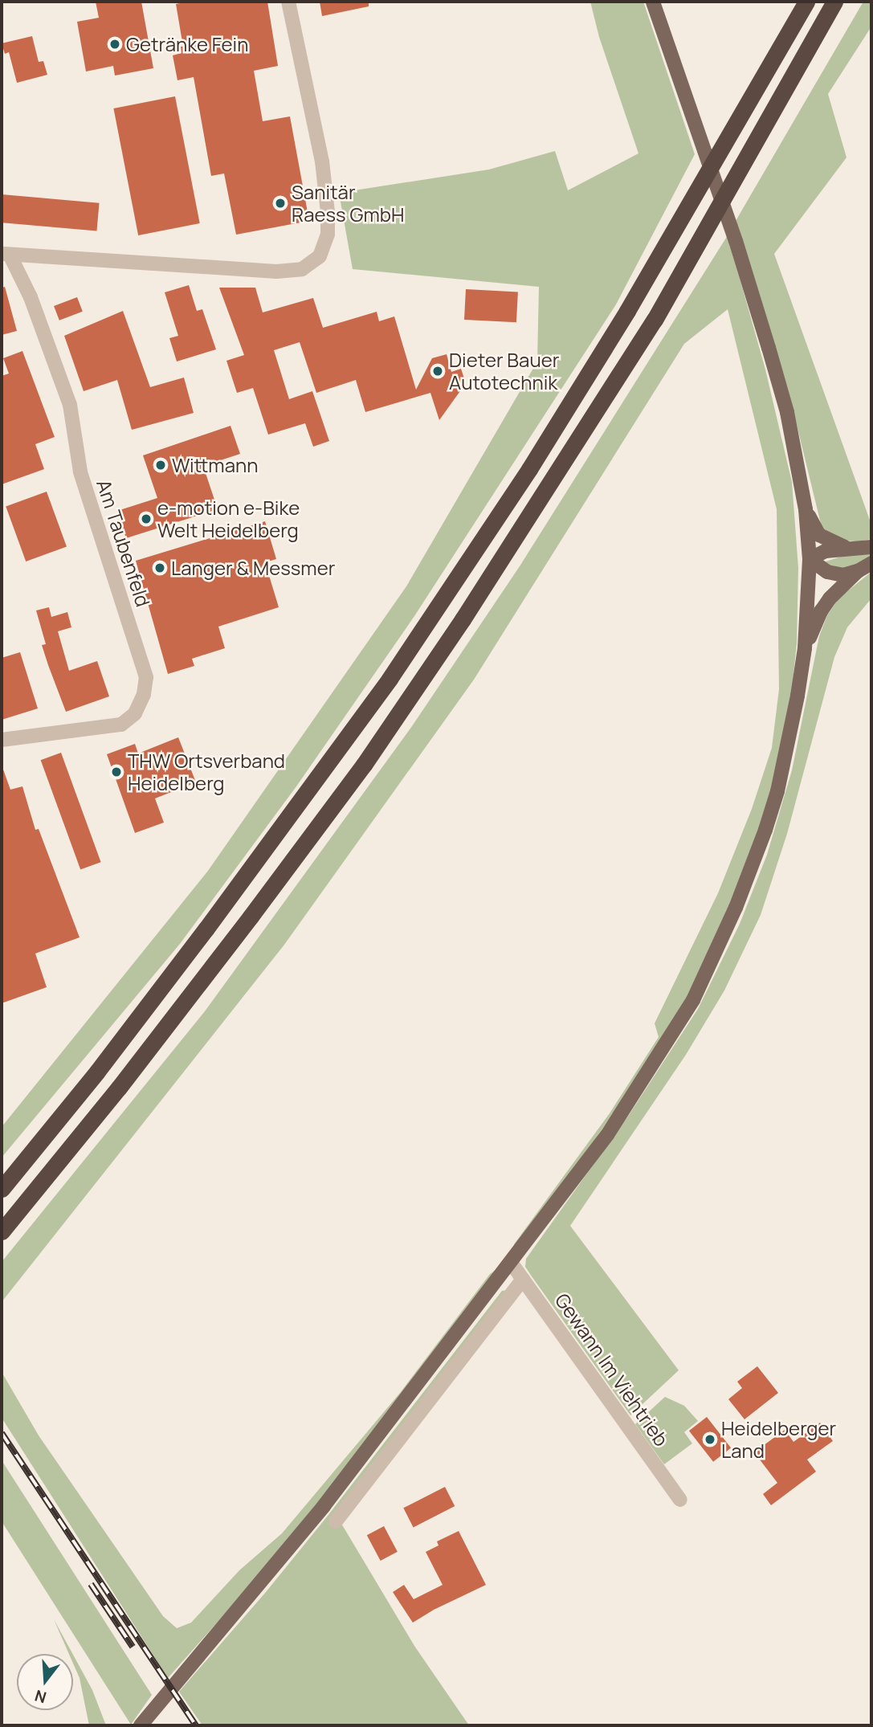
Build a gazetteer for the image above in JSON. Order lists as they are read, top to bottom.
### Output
{
  "streets": {
    "street": ["Am Taubenfeld", "Gewann Im Viehtrieb"]
  },
  "places": [
    "Getränke Fein",
    "Sanitär Raess GmbH",
    "Dieter Bauer Autotechnik",
    "Wittmann",
    "e-motion e-Bike Welt Heidelberg",
    "Langer & Messmer",
    "THW Ortsverband Heidelberg",
    "Heidelberger Land"
  ],
  "north": "bottom"
}
